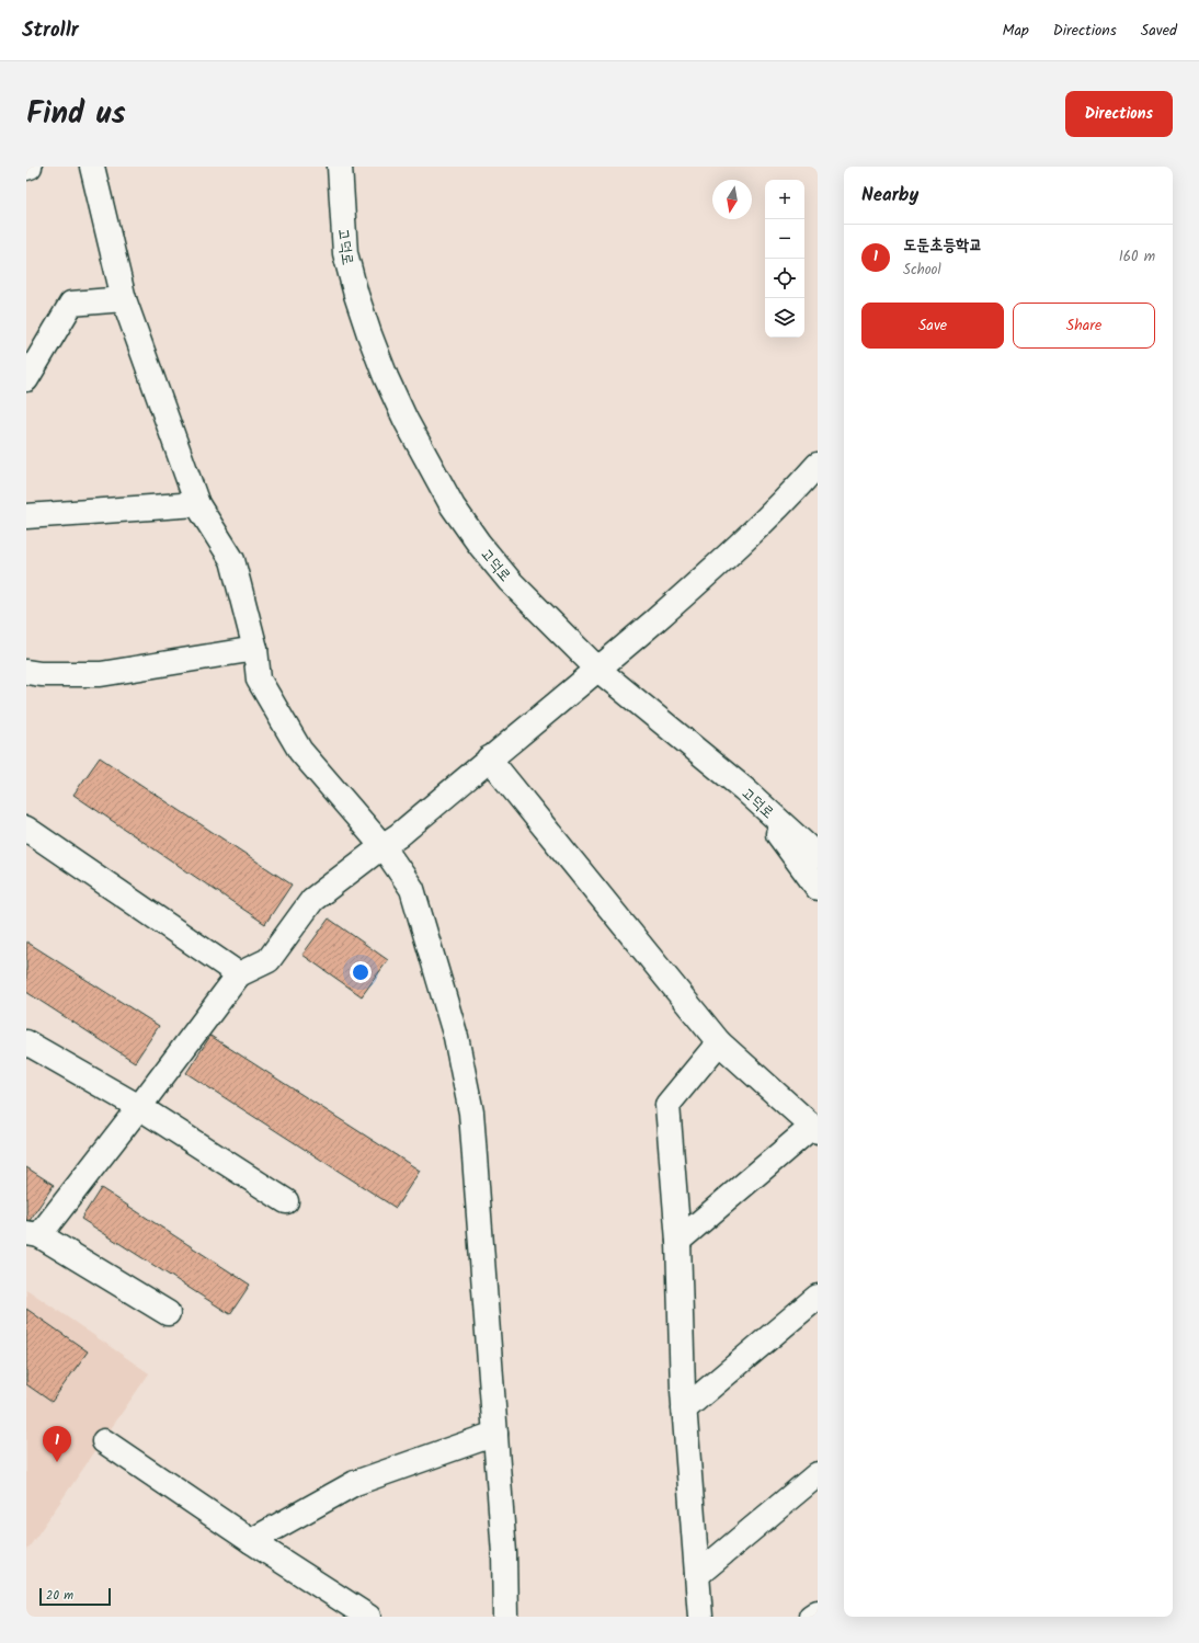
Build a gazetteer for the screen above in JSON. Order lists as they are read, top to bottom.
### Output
{
  "streets": {
    "street": ["고덕로"]
  },
  "scale_bar": "20 m",
  "north": "bottom",
  "page": {
    "header": "Strollr",
    "nav": ["Map", "Directions", "Saved"],
    "title": "Find us",
    "buttons": [
      "Directions",
      ["Save", "Share"]
    ],
    "heading": "Nearby",
    "map_buttons": ["+", "−"],
    "list": [
      {
        "mark": "1",
        "name": "도둔초등학교",
        "note": "School",
        "value": "160 m"
      }
    ],
    "pins": "1",
    "scale": "20 m"
  }
}
